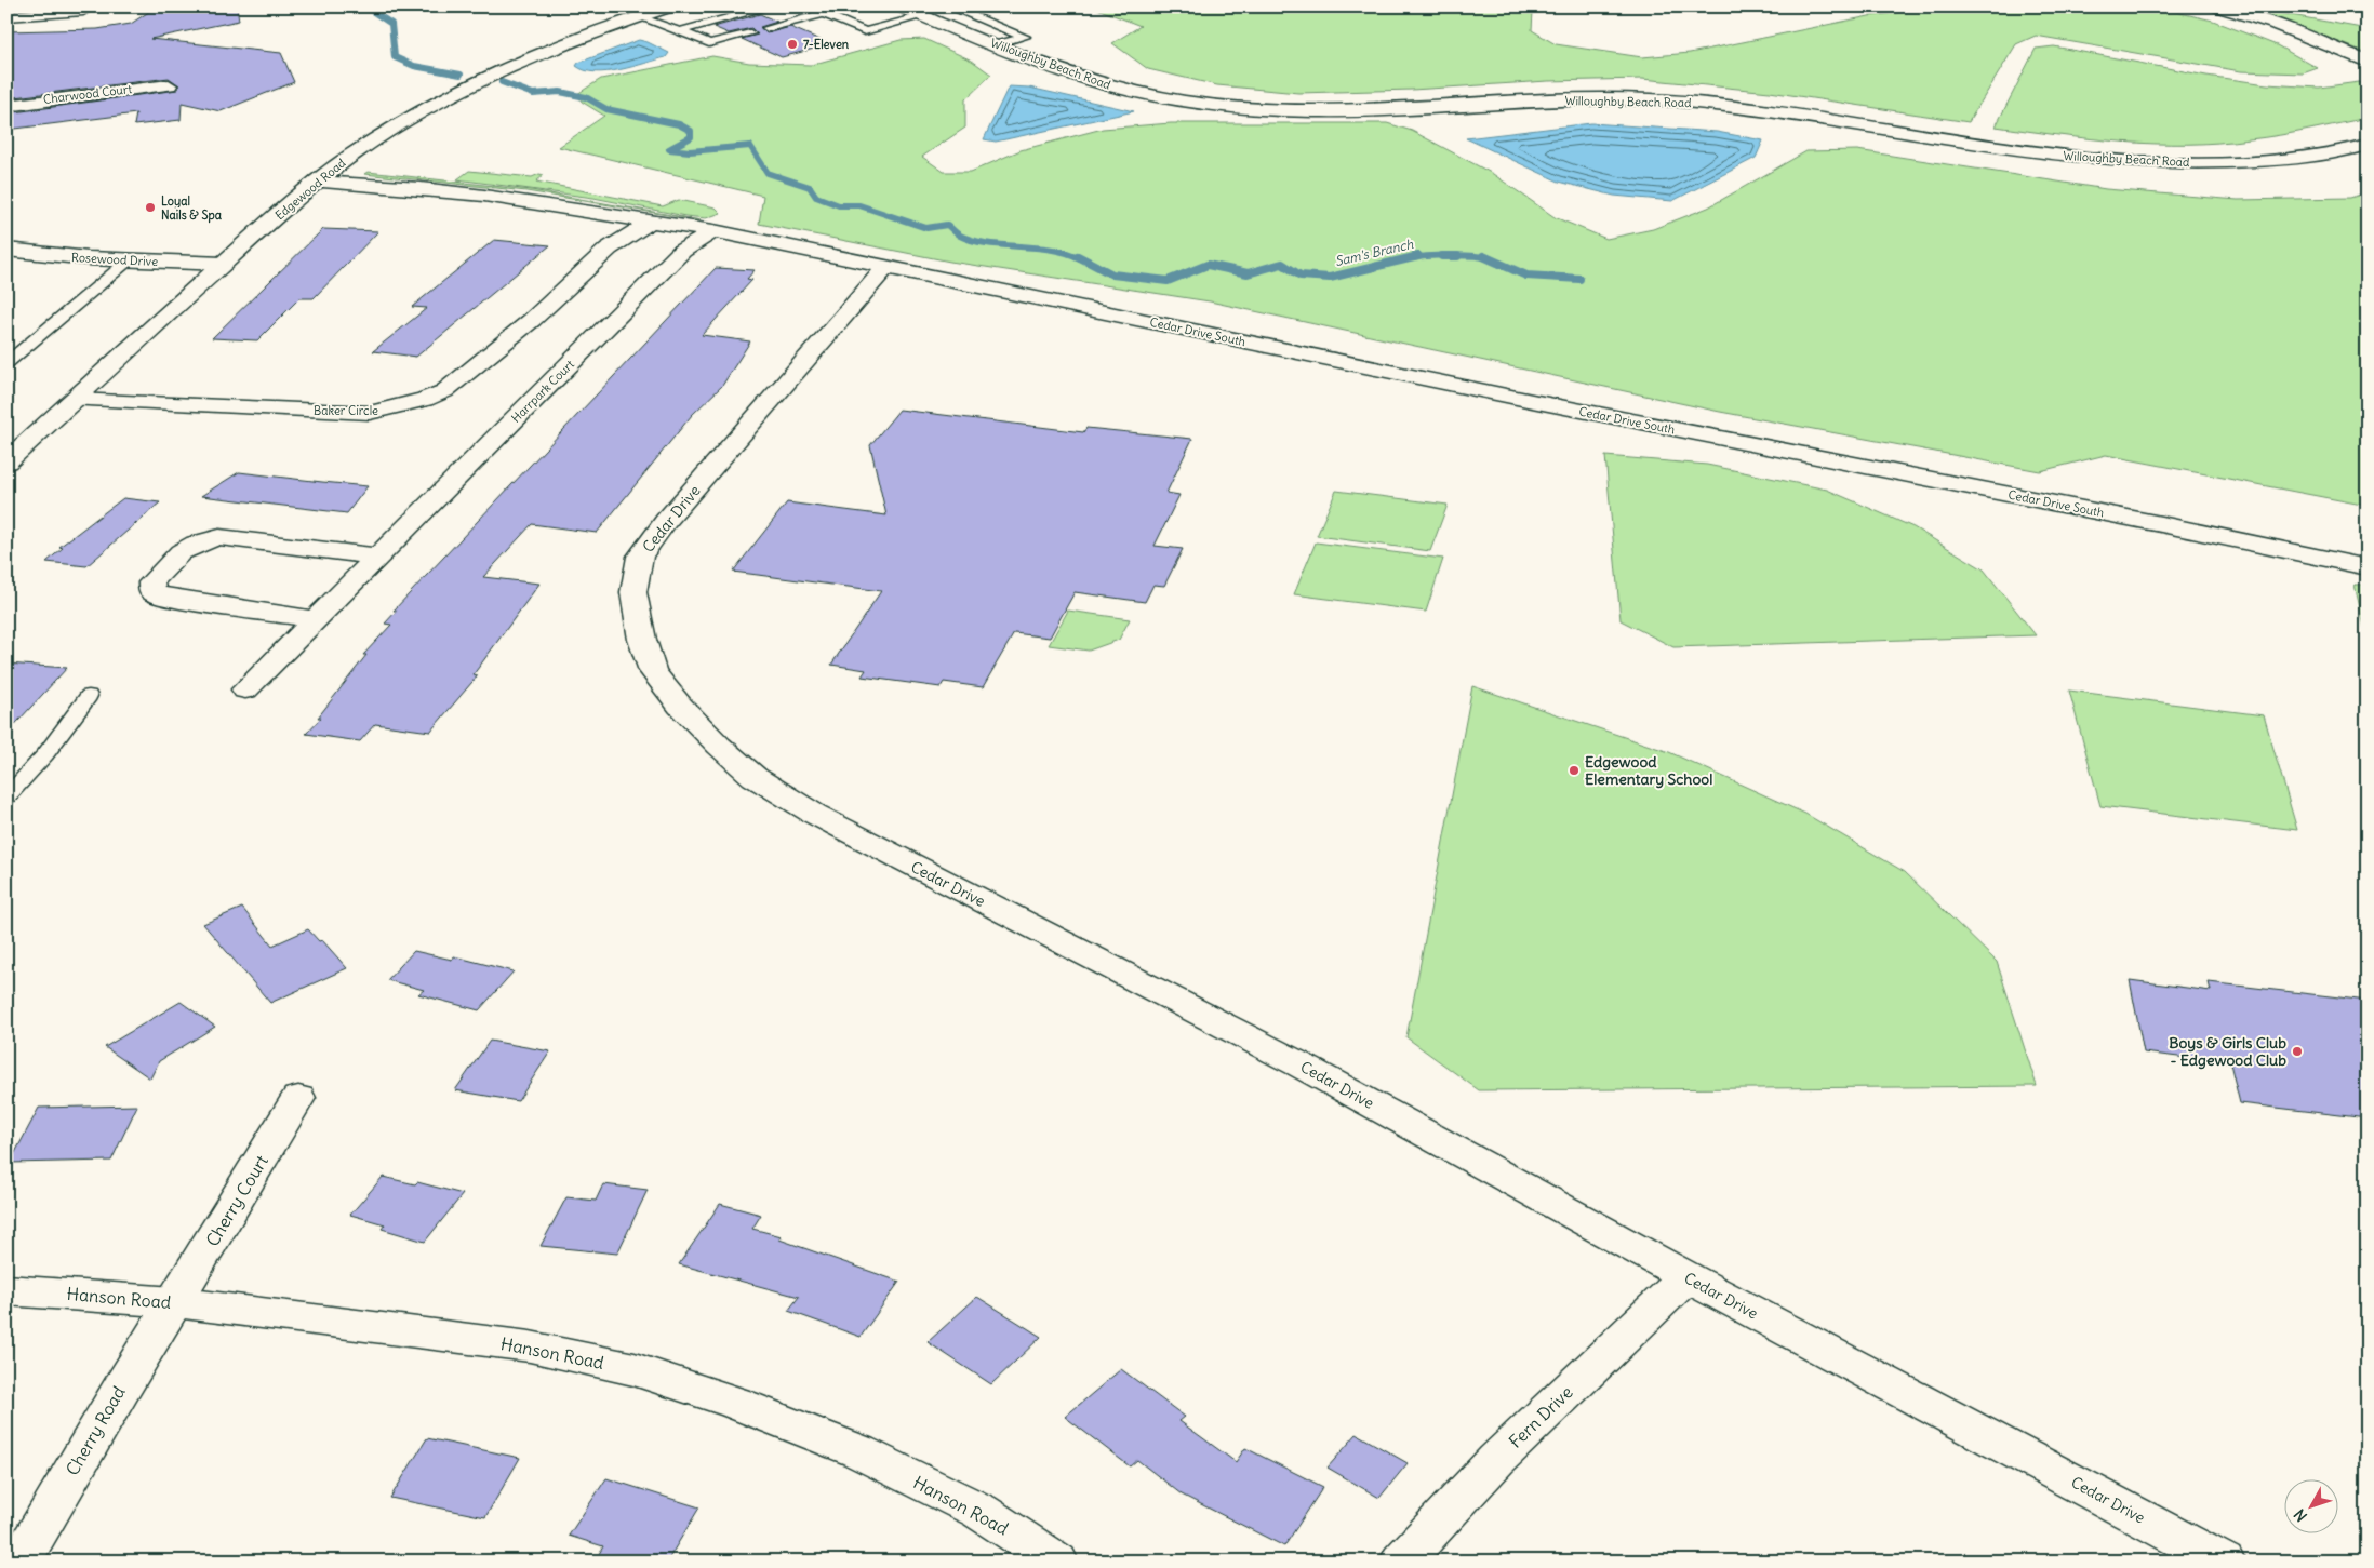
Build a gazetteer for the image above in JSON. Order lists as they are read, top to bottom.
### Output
{
  "streets": {
    "street": [
      "Willoughby Beach Road",
      "Charwood Court",
      "Edgewood Road",
      "Rosewood Drive",
      "Cedar Drive South",
      "Harrpark Court",
      "Baker Circle",
      "Cedar Drive",
      "Cherry Court",
      "Hanson Road",
      "Fern Drive",
      "Cherry Road"
    ]
  },
  "crossings": [
    ["Edgewood Road", "Rosewood Drive"],
    ["Edgewood Road", "Baker Circle"],
    ["Cedar Drive South", "Cedar Drive"],
    ["Cedar Drive", "Fern Drive"],
    ["Cherry Court", "Hanson Road"],
    ["Cherry Court", "Cherry Road"],
    ["Hanson Road", "Cherry Road"]
  ],
  "water": ["Sam's Branch"],
  "places": [
    "7-Eleven",
    "Loyal Nails & Spa",
    "Edgewood Elementary School",
    "Boys & Girls Club - Edgewood Club"
  ],
  "north": "bottom left"
}
